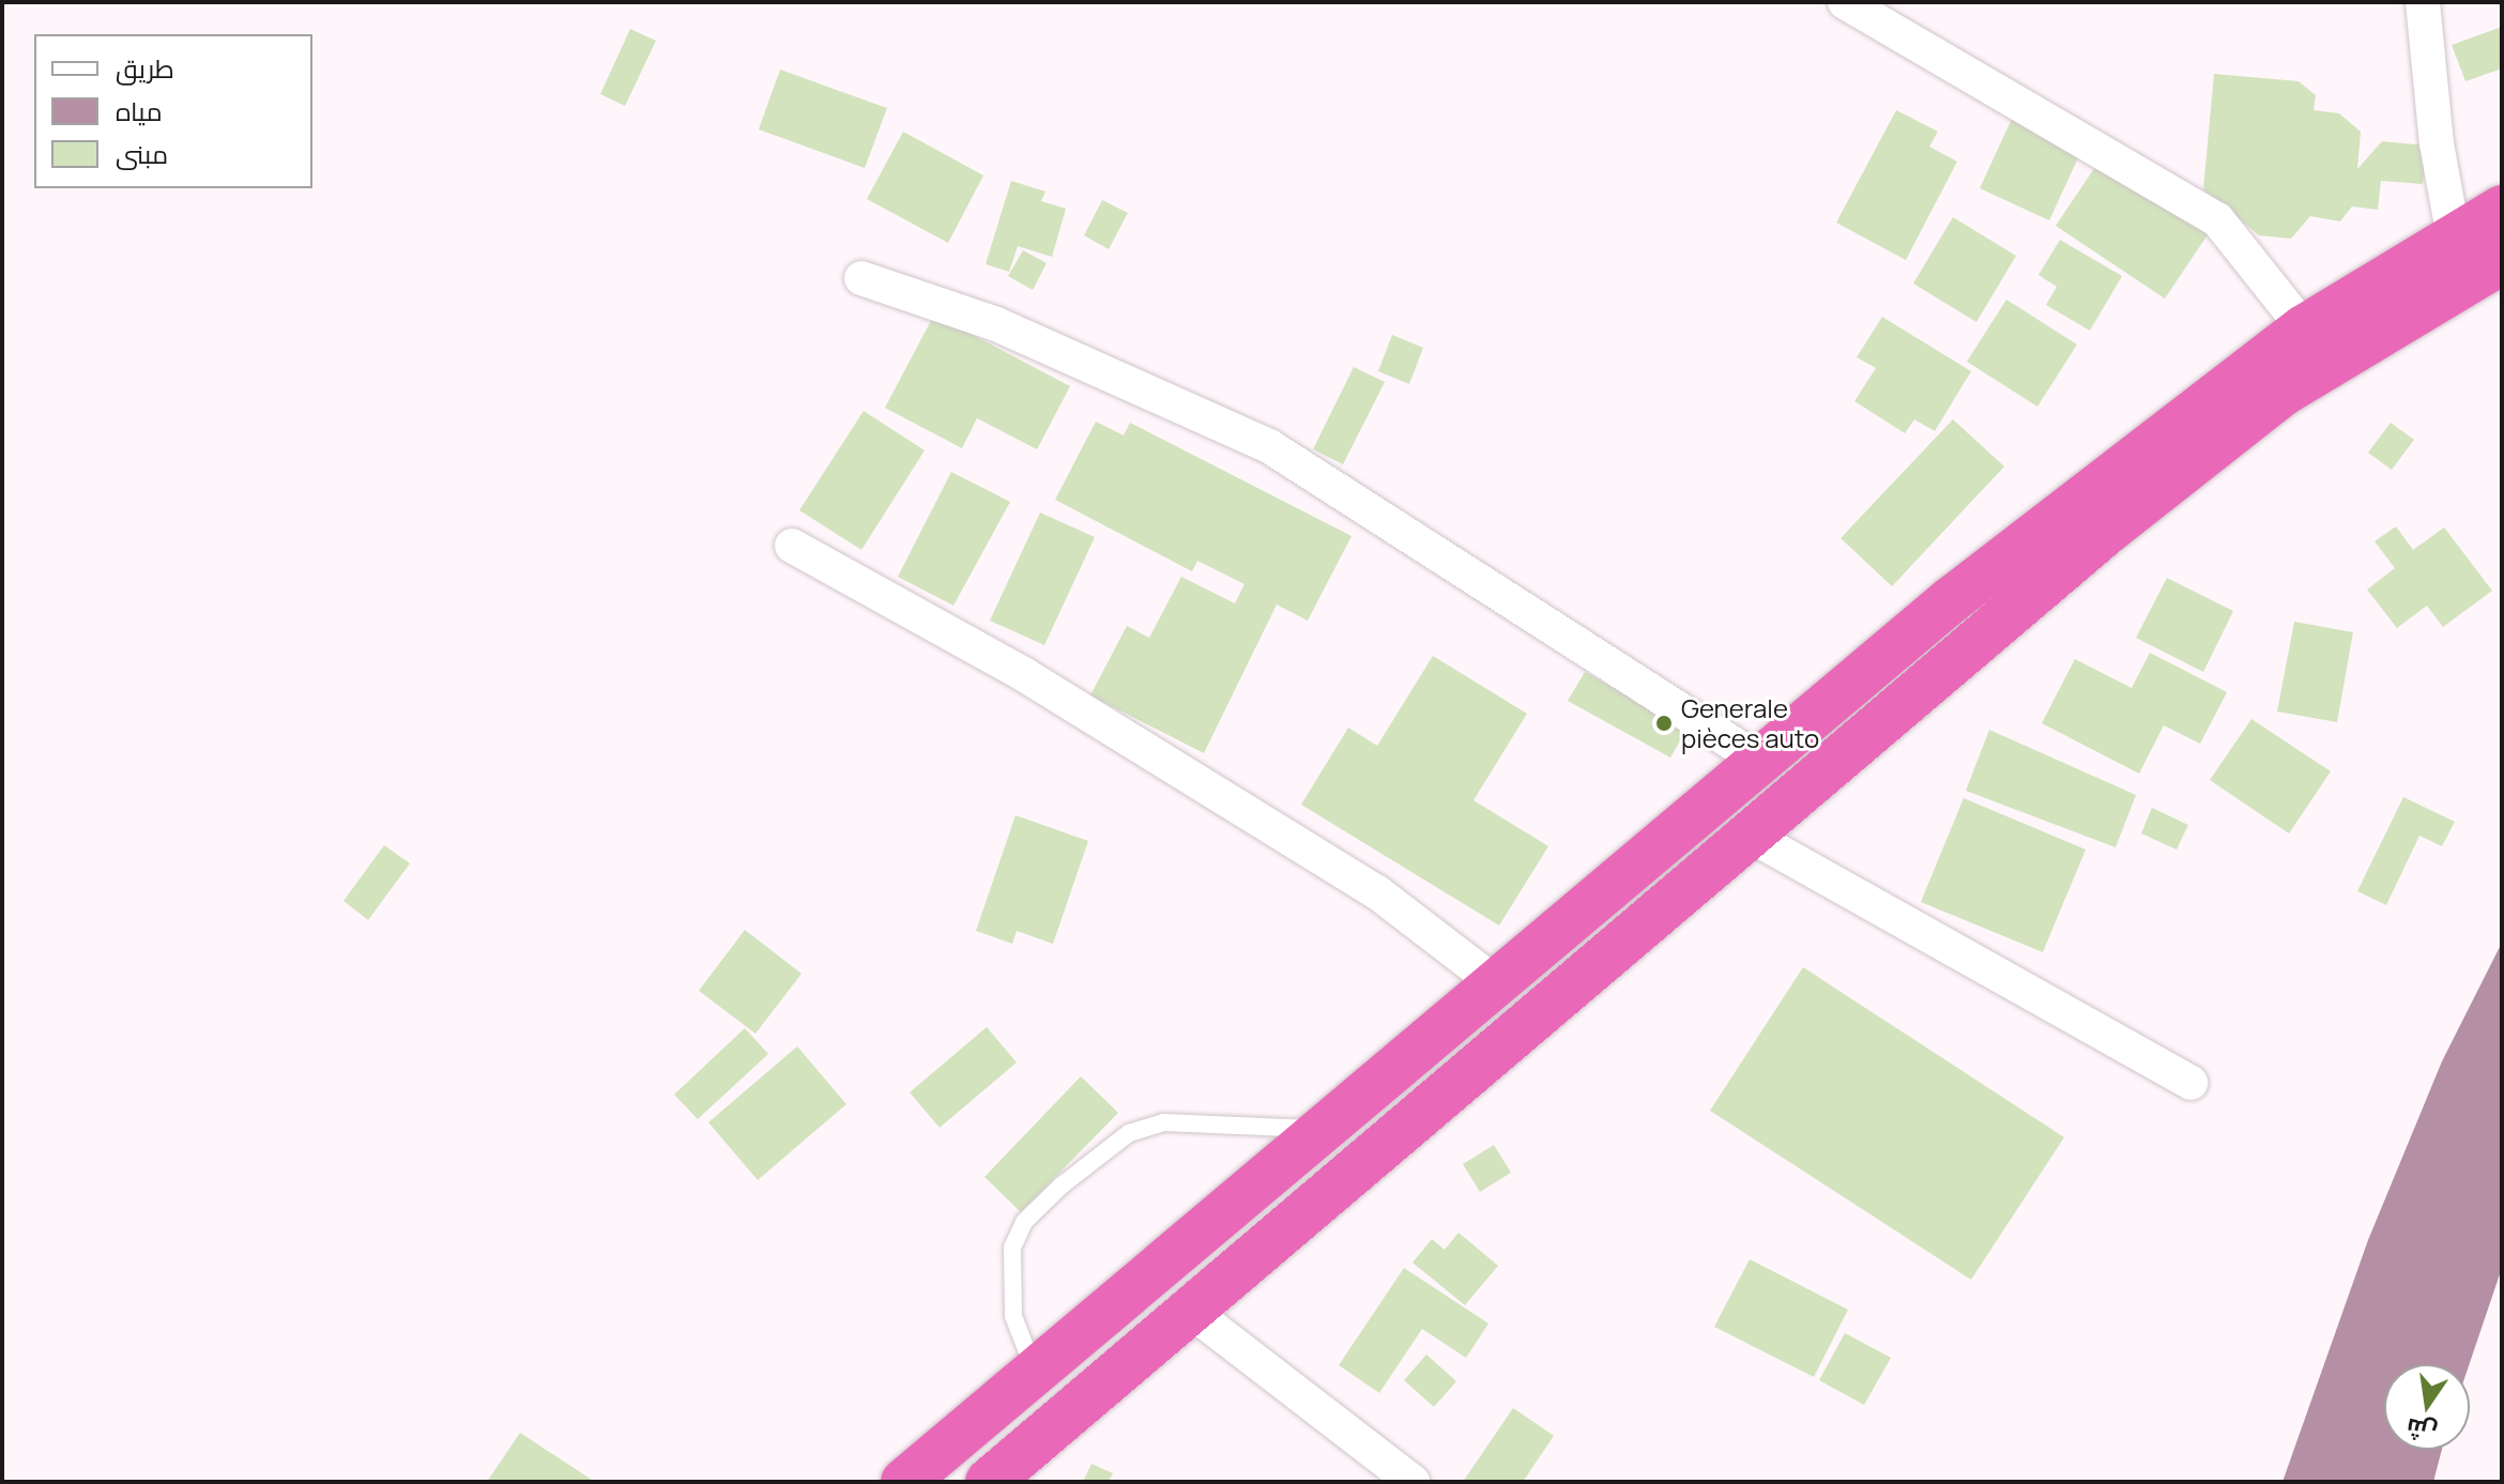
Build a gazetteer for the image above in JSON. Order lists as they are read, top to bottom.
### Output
{
  "places": ["Generale pièces auto"],
  "legend": ["طريق", "مياه", "مبنى"],
  "north": "bottom"
}
